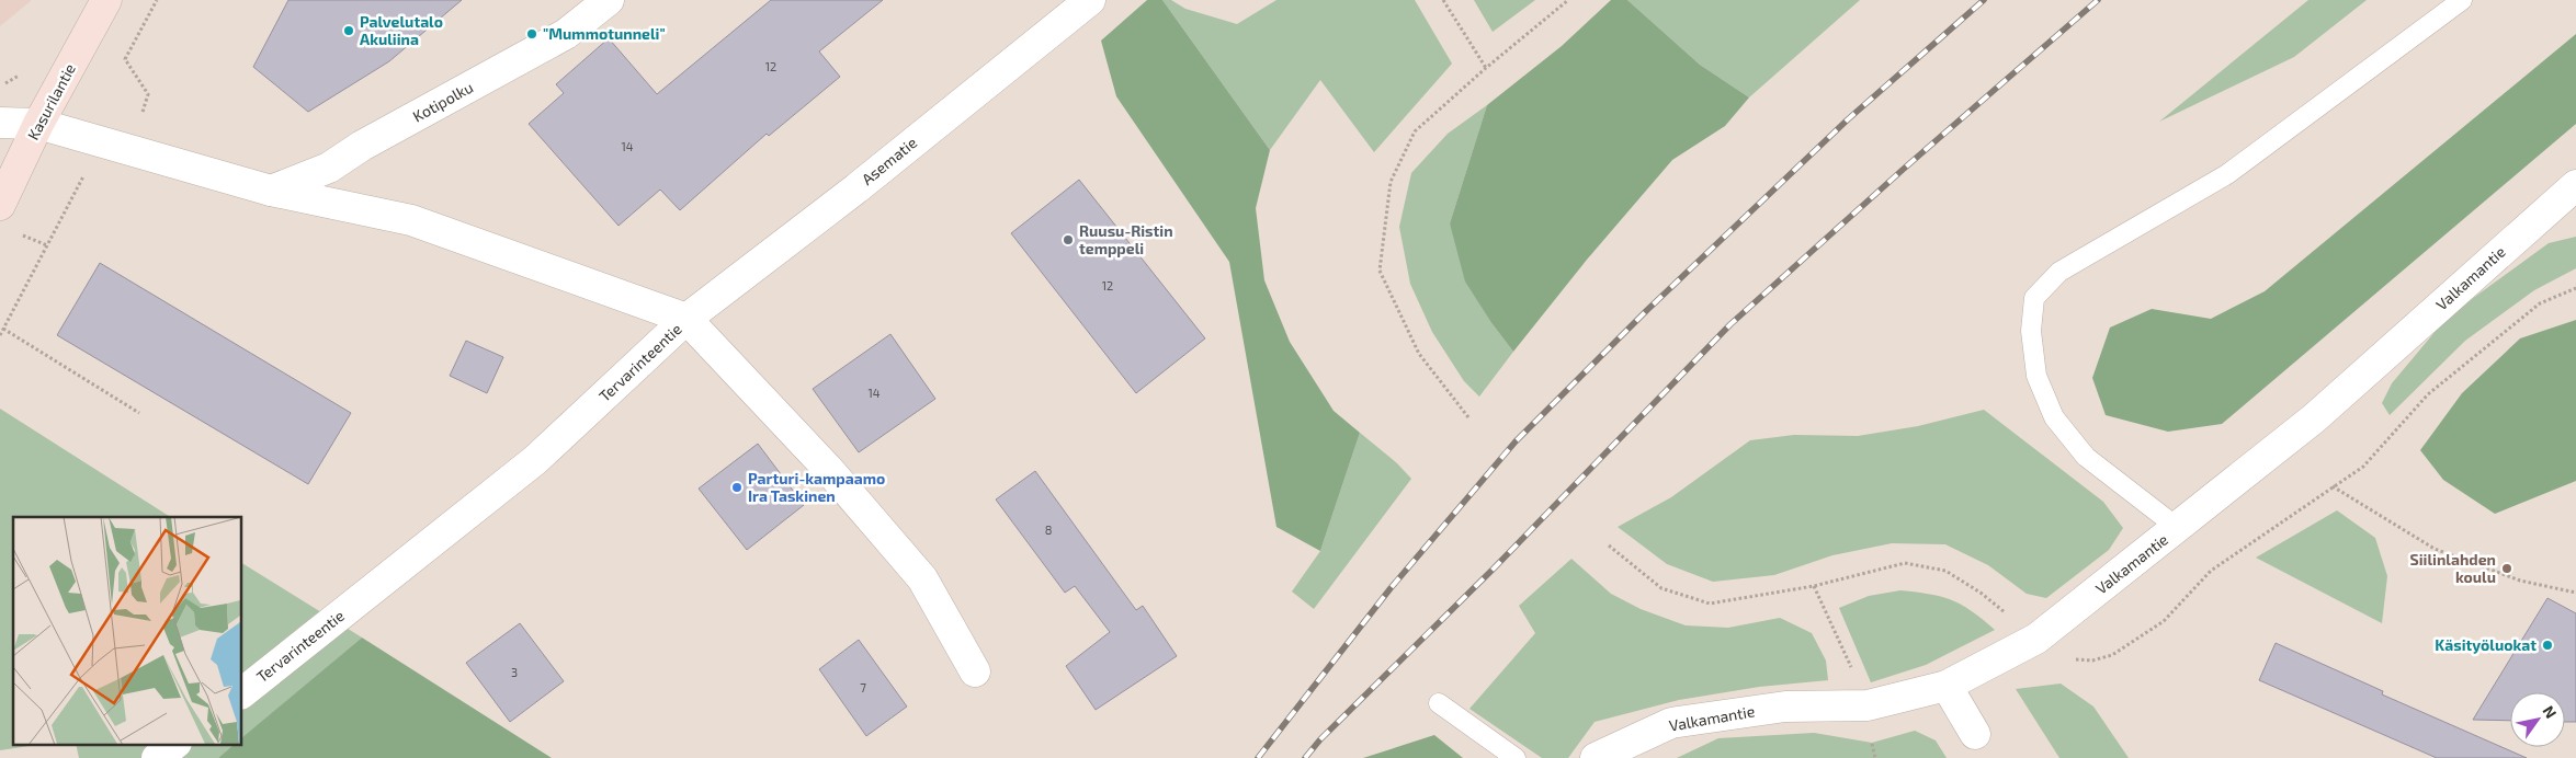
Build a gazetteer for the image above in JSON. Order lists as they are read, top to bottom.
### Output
{
  "streets": {
    "street": [
      "Kasurilantie",
      "Kotipolku",
      "Asematie",
      "Valkamantie",
      "Tervarinteentie"
    ]
  },
  "crossings": [
    ["Asematie", "Tervarinteentie"]
  ],
  "places": [
    "Palvelutalo Akuliina",
    "\"Mummotunneli\"",
    "Ruusu-Ristin temppeli",
    "Parturi-kampaamo Ira Taskinen",
    "Siilinlahden koulu",
    "Käsityöluokat"
  ],
  "house_numbers": [
    "12",
    "14",
    "12",
    "14",
    "8",
    "3",
    "7"
  ],
  "north": "top right"
}
